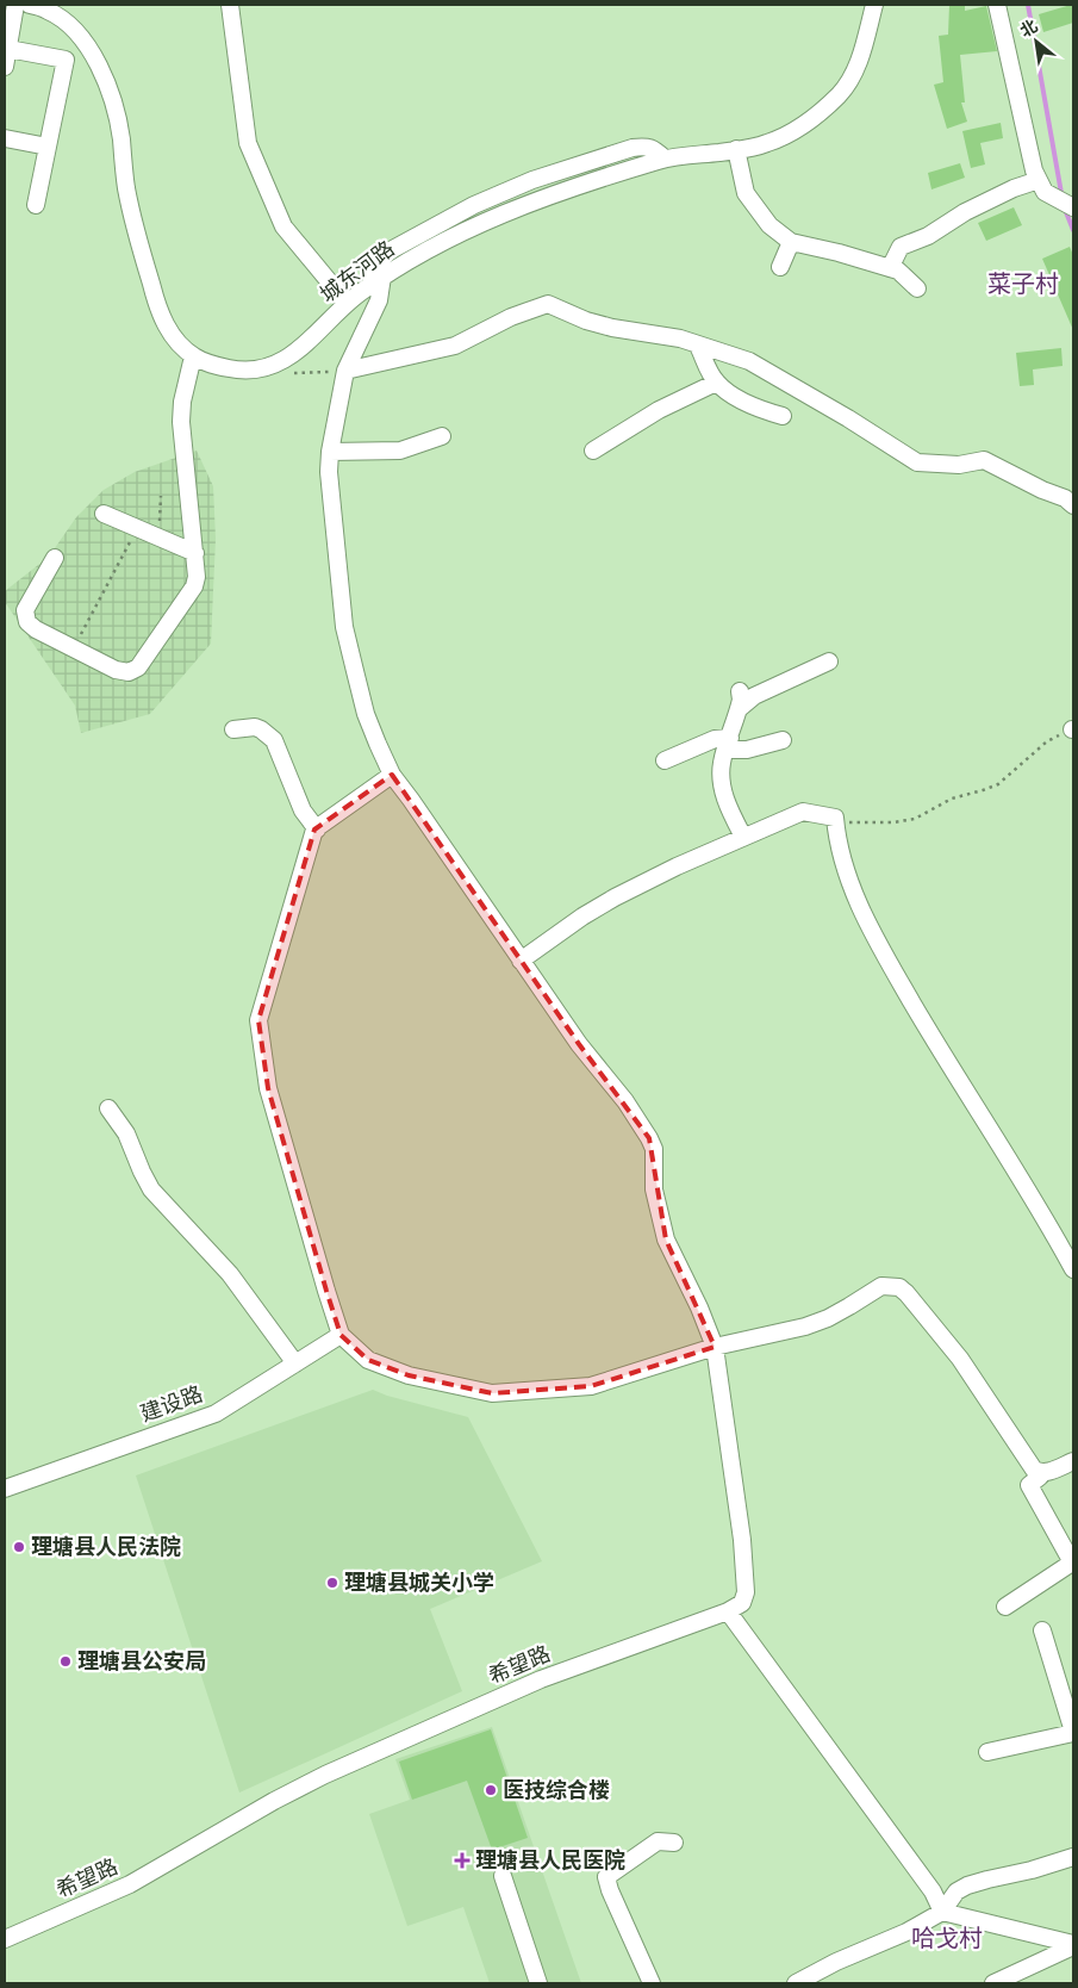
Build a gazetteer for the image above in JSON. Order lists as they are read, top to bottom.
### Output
{
  "streets": {
    "street": ["城东河路", "建设路", "希望路"]
  },
  "districts": ["菜子村", "哈戈村"],
  "places": {
    "other": [
      "理塘县人民法院",
      "理塘县城关小学",
      "理塘县公安局",
      "医技综合楼"
    ],
    "health": ["理塘县人民医院"]
  },
  "north": "top left"
}
